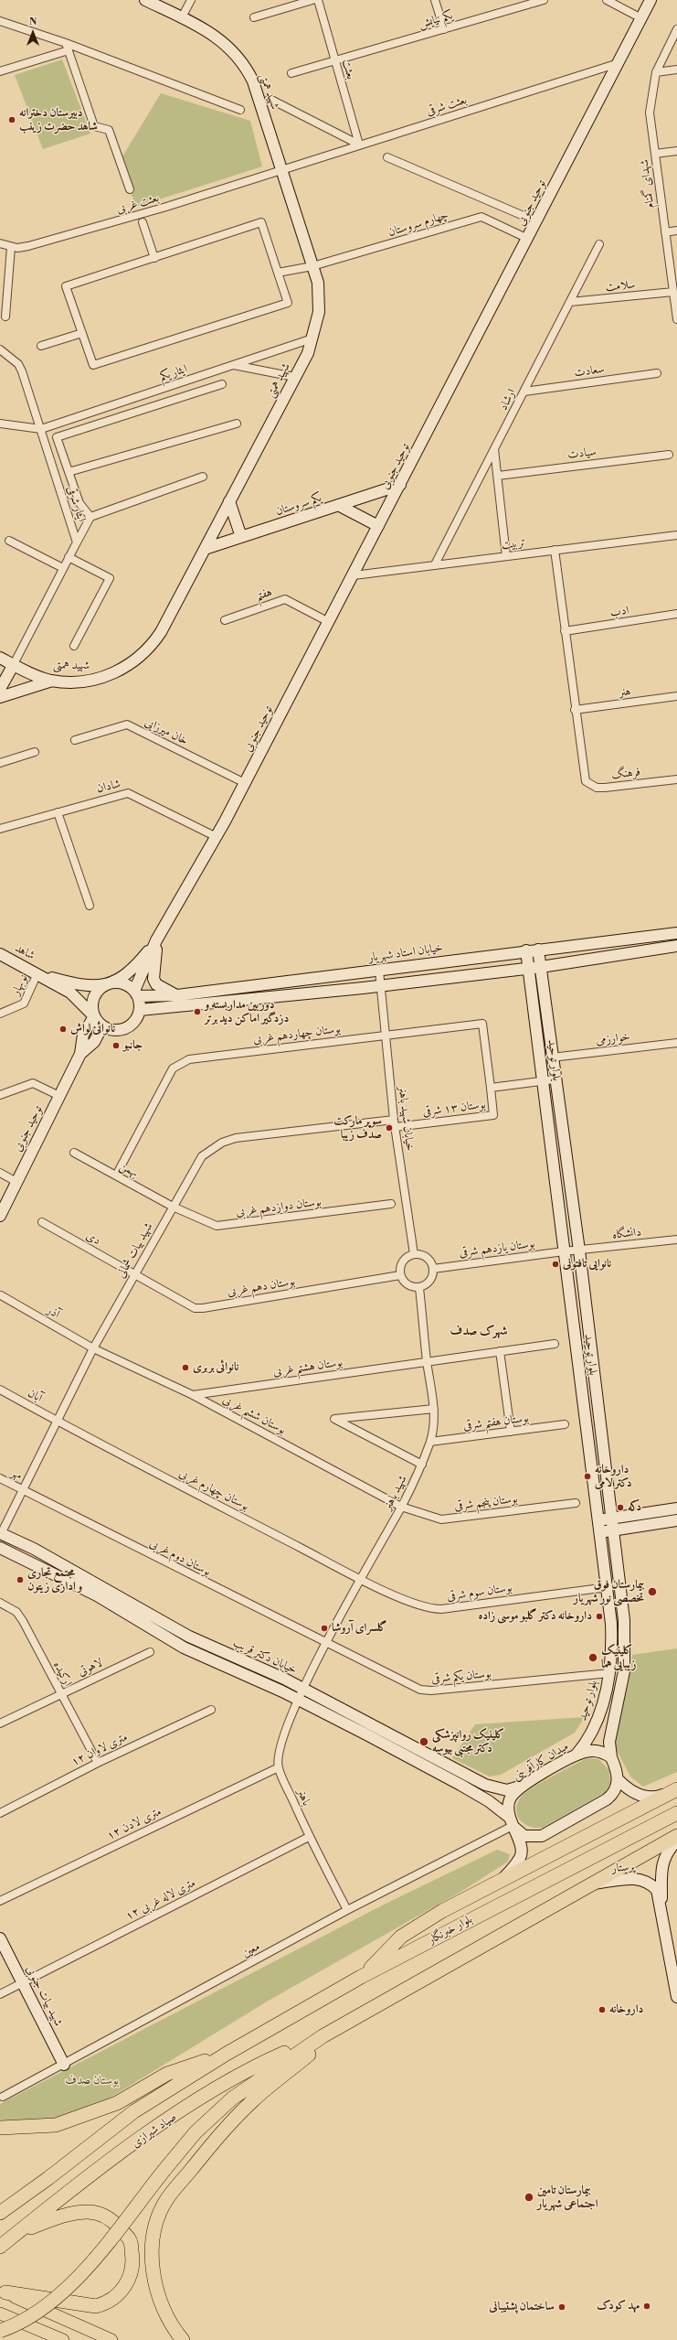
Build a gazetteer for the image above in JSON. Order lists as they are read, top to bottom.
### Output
{
  "streets": {
    "highway": ["بلوار خبرنگار", "صیاد شیرازی"],
    "street": [
      "یکم نیایش",
      "بعثت",
      "شهید همتی",
      "بعثت شرقی",
      "شهدای گمنام",
      "توحید جنوبی",
      "بعثت غربی",
      "چهارم سروستان",
      "سلامت",
      "سعادت",
      "ایثار یکم",
      "ارشاد",
      "سیادت",
      "ایثار شرقی",
      "یکم سروستان",
      "تربیت",
      "هفتم",
      "ادب",
      "هنر",
      "خان میرزایی",
      "فرهنگ",
      "شادان",
      "شاهد",
      "خیابان استاد شهریار",
      "نوبهار",
      "بوستان چهاردهم غربی",
      "خوارزمی",
      "بلوار توحید",
      "بوستان ۱۳ شرقی",
      "خیابان شهید باهنر",
      "بهمن",
      "بوستان دوازدهم غربی",
      "دانشگاه",
      "دی",
      "بوستان یازدهم شرقی",
      "شهید بیات شمالی",
      "بوستان دهم غربی",
      "آذر",
      "بوستان هشتم غربی",
      "آبان",
      "بوستان ششم غربی",
      "بوستان هفتم شرقی",
      "مهر",
      "بوستان چهارم غربی",
      "شهید باهنر",
      "بوستان پنجم شرقی",
      "بوستان دوم غربی",
      "بوستان سوم شرقی",
      "خیابان دکتر قریب",
      "لاهوتی",
      "ارکیده",
      "بوستان یکم شرقی",
      "۱۲ متری لاوان",
      "میدان کارآفرینی",
      "باهنر",
      "۱۲ متری لادن",
      "پرستار",
      "۱۲ متری لاله غربی",
      "معین",
      "شهید بیات جنوبی"
    ]
  },
  "crossings": [
    ["یکم نیایش", "بعثت"],
    ["بعثت", "بعثت شرقی"],
    ["شهید همتی", "بعثت شرقی"],
    ["شهید همتی", "بعثت غربی"],
    ["شهید همتی", "چهارم سروستان"],
    ["شهید همتی", "ایثار یکم"],
    ["شهید همتی", "یکم سروستان"],
    ["بعثت شرقی", "توحید جنوبی"],
    ["بعثت شرقی", "بعثت غربی"],
    ["شهدای گمنام", "سلامت"],
    ["توحید جنوبی", "چهارم سروستان"],
    ["توحید جنوبی", "یکم سروستان"],
    ["توحید جنوبی", "تربیت"],
    ["توحید جنوبی", "هفتم"],
    ["توحید جنوبی", "خان میرزایی"],
    ["توحید جنوبی", "شادان"],
    ["توحید جنوبی", "خیابان استاد شهریار"],
    ["سلامت", "ارشاد"],
    ["سعادت", "ارشاد"],
    ["ایثار یکم", "ایثار شرقی"],
    ["ارشاد", "تربیت"],
    ["هنر", "فرهنگ"],
    ["شاهد", "نوبهار"],
    ["خیابان استاد شهریار", "بلوار توحید"],
    ["خیابان استاد شهریار", "خیابان شهید باهنر"],
    ["بوستان چهاردهم غربی", "بوستان ۱۳ شرقی"],
    ["بوستان چهاردهم غربی", "خیابان شهید باهنر"],
    ["بوستان چهاردهم غربی", "بهمن"],
    ["خوارزمی", "بلوار توحید"],
    ["بلوار توحید", "دانشگاه"],
    ["بلوار توحید", "بوستان یازدهم شرقی"],
    ["بلوار توحید", "بوستان سوم شرقی"],
    ["بلوار توحید", "بوستان یکم شرقی"],
    ["بلوار توحید", "میدان کارآفرینی"],
    ["بوستان ۱۳ شرقی", "خیابان شهید باهنر"],
    ["بوستان ۱۳ شرقی", "شهید بیات شمالی"],
    ["خیابان شهید باهنر", "بوستان یازدهم شرقی"],
    ["خیابان شهید باهنر", "شهید بیات شمالی"],
    ["خیابان شهید باهنر", "بوستان دهم غربی"],
    ["خیابان شهید باهنر", "شهید باهنر"],
    ["بهمن", "بوستان دوازدهم غربی"],
    ["بهمن", "شهید بیات شمالی"],
    ["بوستان دوازدهم غربی", "شهید بیات شمالی"],
    ["دانشگاه", "بوستان یازدهم شرقی"],
    ["دی", "شهید بیات شمالی"],
    ["دی", "بوستان دهم غربی"],
    ["بوستان یازدهم شرقی", "بوستان دهم غربی"],
    ["بوستان یازدهم شرقی", "شهید باهنر"],
    ["شهید بیات شمالی", "بوستان دهم غربی"],
    ["شهید بیات شمالی", "آذر"],
    ["شهید بیات شمالی", "آبان"],
    ["شهید بیات شمالی", "بوستان ششم غربی"],
    ["شهید بیات شمالی", "مهر"],
    ["شهید بیات شمالی", "بوستان چهارم غربی"],
    ["شهید بیات شمالی", "بوستان دوم غربی"],
    ["شهید بیات شمالی", "خیابان دکتر قریب"],
    ["بوستان دهم غربی", "شهید باهنر"],
    ["آذر", "بوستان ششم غربی"],
    ["بوستان هشتم غربی", "بوستان ششم غربی"],
    ["بوستان هشتم غربی", "شهید باهنر"],
    ["آبان", "بوستان چهارم غربی"],
    ["بوستان ششم غربی", "شهید باهنر"],
    ["بوستان ششم غربی", "بوستان پنجم شرقی"],
    ["بوستان هفتم شرقی", "شهید باهنر"],
    ["مهر", "بوستان دوم غربی"],
    ["بوستان چهارم غربی", "شهید باهنر"],
    ["بوستان چهارم غربی", "بوستان سوم شرقی"],
    ["شهید باهنر", "بوستان پنجم شرقی"],
    ["شهید باهنر", "بوستان دوم غربی"],
    ["شهید باهنر", "بوستان سوم شرقی"],
    ["شهید باهنر", "خیابان دکتر قریب"],
    ["شهید باهنر", "بوستان یکم شرقی"],
    ["بوستان دوم غربی", "بوستان یکم شرقی"],
    ["خیابان دکتر قریب", "میدان کارآفرینی"],
    ["خیابان دکتر قریب", "معین"],
    ["لاهوتی", "ارکیده"],
    ["ارکیده", "۱۲ متری لاوان"],
    ["میدان کارآفرینی", "معین"],
    ["باهنر", "۱۲ متری لادن"],
    ["باهنر", "۱۲ متری لاله غربی"],
    ["باهنر", "معین"],
    ["۱۲ متری لاله غربی", "شهید بیات جنوبی"],
    ["معین", "شهید بیات جنوبی"]
  ],
  "districts": ["شهرک صدف"],
  "parks": ["بوستان صدف"],
  "places": [
    "دبیرستان دخترانه شاهد حضرت زینب",
    "دوربین مداربسته و دزدگیر اماکن دید برتر",
    "نانوائی لواش",
    "جانبو",
    "سوپر مارکت صدف زیبا",
    "نانوایی تافتونی",
    "نانوائی بربری",
    "داروخانه دکتر لامی",
    "دکه",
    "مجتمع تجاری و اداری زیتون",
    "بیمارستان فوق تخصصی نور شهریار",
    "داروخانه دکتر گلبو موسی زاده",
    "گلسرای آروشا",
    "کلینیک زیبایی هما",
    "کلینیک روانپزشکی دکتر مجتبی بیوسه",
    "داروخانه",
    "بیمارستان تامین اجتماعی شهریار",
    "مهد کودک",
    "ساختمان پشتیبانی"
  ],
  "north": "top"
}
